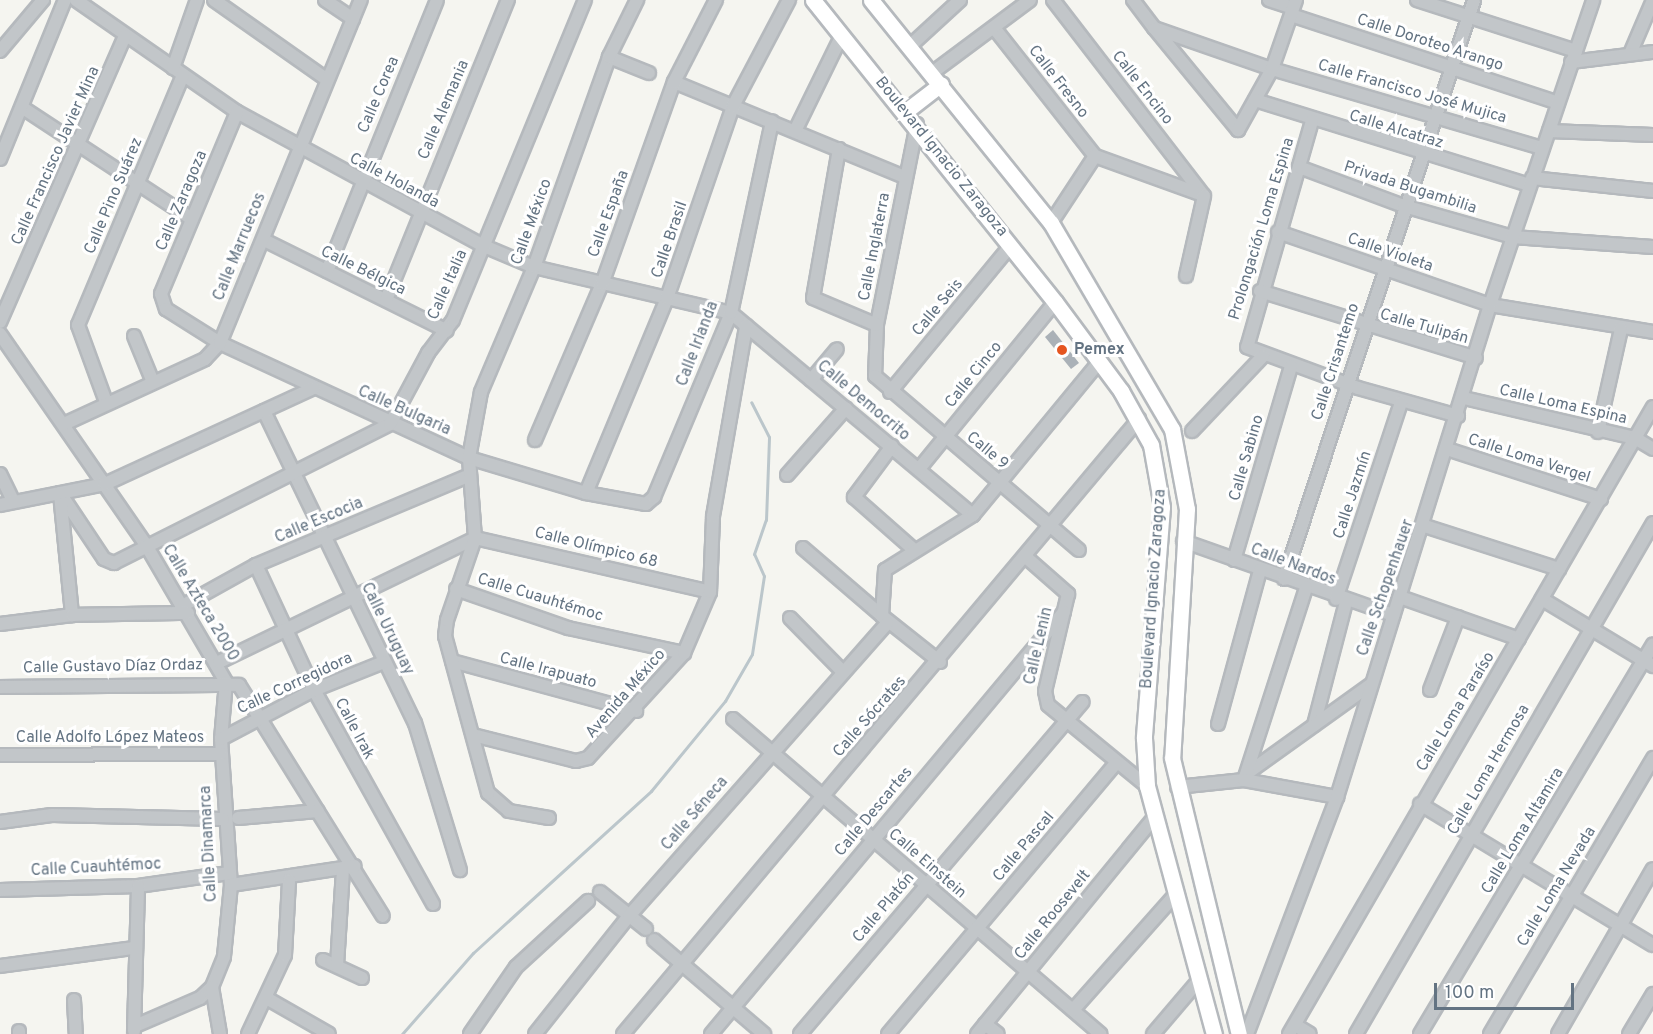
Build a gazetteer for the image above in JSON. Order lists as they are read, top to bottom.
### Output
{
  "streets": {
    "main road": ["Boulevard Ignacio Zaragoza"],
    "street": [
      "Calle Doroteo Arango",
      "Calle Fresno",
      "Calle Encino",
      "Calle Francisco José Mujica",
      "Calle Corea",
      "Calle Alemania",
      "Calle Alcatraz",
      "Calle Francisco Javier Mina",
      "Calle Holanda",
      "Privada Bugambilia",
      "Calle Pino Suárez",
      "Calle Zaragoza",
      "Calle España",
      "Calle México",
      "Prolongación Loma Espina",
      "Calle Brasil",
      "Calle Marruecos",
      "Calle Inglaterra",
      "Calle Violeta",
      "Calle Bélgica",
      "Calle Italia",
      "Calle Seis",
      "Calle Tulipán",
      "Calle Irlanda",
      "Calle Crisantemo",
      "Calle Cinco",
      "Calle Democrito",
      "Calle Loma Espina",
      "Calle Bulgaria",
      "Calle 9",
      "Calle Sabino",
      "Calle Loma Vergel",
      "Calle Jazmín",
      "Calle Escocia",
      "Calle Olímpico 68",
      "Calle Nardos",
      "Calle Schopenhauer",
      "Calle Cuauhtémoc",
      "Calle Azteca 2000",
      "Calle Uruguay",
      "Calle Lenin",
      "Calle Gustavo Díaz Ordaz",
      "Calle Irapuato",
      "Calle Corregidora",
      "Avenida México",
      "Calle Loma Paraíso",
      "Calle Sócrates",
      "Calle Irak",
      "Calle Adolfo López Mateos",
      "Calle Loma Hermosa",
      "Calle Descartes",
      "Calle Séneca",
      "Calle Loma Altamira",
      "Calle Dinamarca",
      "Calle Pascal",
      "Calle Einstein",
      "Calle Loma Nevada",
      "Calle Platón",
      "Calle Roosevelt"
    ]
  },
  "crossings": [
    ["Calle Doroteo Arango", "Calle Crisantemo"],
    ["Calle Doroteo Arango", "Calle Schopenhauer"],
    ["Calle Francisco José Mujica", "Calle Crisantemo"],
    ["Calle Francisco José Mujica", "Calle Schopenhauer"],
    ["Calle Corea", "Calle Holanda"],
    ["Calle Corea", "Calle Bélgica"],
    ["Calle Alemania", "Calle Holanda"],
    ["Calle Alemania", "Calle Bélgica"],
    ["Calle Alcatraz", "Prolongación Loma Espina"],
    ["Calle Alcatraz", "Calle Crisantemo"],
    ["Calle Alcatraz", "Calle Schopenhauer"],
    ["Calle Francisco Javier Mina", "Calle Holanda"],
    ["Boulevard Ignacio Zaragoza", "Calle Inglaterra"],
    ["Boulevard Ignacio Zaragoza", "Calle Seis"],
    ["Boulevard Ignacio Zaragoza", "Calle Cinco"],
    ["Boulevard Ignacio Zaragoza", "Calle Nardos"],
    ["Boulevard Ignacio Zaragoza", "Calle Lenin"],
    ["Boulevard Ignacio Zaragoza", "Calle Sócrates"],
    ["Boulevard Ignacio Zaragoza", "Calle Roosevelt"],
    ["Calle Holanda", "Calle Pino Suárez"],
    ["Calle Holanda", "Calle Zaragoza"],
    ["Calle Holanda", "Calle España"],
    ["Calle Holanda", "Calle México"],
    ["Calle Holanda", "Calle Brasil"],
    ["Calle Holanda", "Calle Marruecos"],
    ["Calle Holanda", "Calle Italia"],
    ["Calle Holanda", "Calle Irlanda"],
    ["Calle Holanda", "Calle Democrito"],
    ["Privada Bugambilia", "Prolongación Loma Espina"],
    ["Privada Bugambilia", "Calle Crisantemo"],
    ["Privada Bugambilia", "Calle Schopenhauer"],
    ["Calle Pino Suárez", "Calle Marruecos"],
    ["Calle Zaragoza", "Calle Bulgaria"],
    ["Calle México", "Calle Bulgaria"],
    ["Prolongación Loma Espina", "Calle Violeta"],
    ["Prolongación Loma Espina", "Calle Tulipán"],
    ["Calle Brasil", "Calle Bulgaria"],
    ["Calle Marruecos", "Calle Bélgica"],
    ["Calle Marruecos", "Calle Bulgaria"],
    ["Calle Marruecos", "Calle Azteca 2000"],
    ["Calle Inglaterra", "Calle 9"],
    ["Calle Violeta", "Calle Crisantemo"],
    ["Calle Violeta", "Calle Schopenhauer"],
    ["Calle Bélgica", "Calle Italia"],
    ["Calle Italia", "Calle Bulgaria"],
    ["Calle Seis", "Calle 9"],
    ["Calle Tulipán", "Calle Crisantemo"],
    ["Calle Tulipán", "Calle Schopenhauer"],
    ["Calle Irlanda", "Calle Democrito"],
    ["Calle Irlanda", "Calle Bulgaria"],
    ["Calle Crisantemo", "Calle Nardos"],
    ["Calle Cinco", "Calle Democrito"],
    ["Calle Cinco", "Calle 9"],
    ["Calle Democrito", "Avenida México"],
    ["Calle Loma Espina", "Calle Schopenhauer"],
    ["Calle Loma Espina", "Calle Loma Paraíso"],
    ["Calle 9", "Calle Sócrates"],
    ["Calle Sabino", "Calle Nardos"],
    ["Calle Loma Vergel", "Calle Schopenhauer"],
    ["Calle Loma Vergel", "Calle Loma Paraíso"],
    ["Calle Jazmín", "Calle Nardos"],
    ["Calle Escocia", "Calle Azteca 2000"],
    ["Calle Escocia", "Calle Uruguay"],
    ["Calle Escocia", "Calle Irak"],
    ["Calle Olímpico 68", "Avenida México"],
    ["Calle Nardos", "Calle Schopenhauer"],
    ["Calle Cuauhtémoc", "Calle Azteca 2000"],
    ["Calle Cuauhtémoc", "Avenida México"],
    ["Calle Cuauhtémoc", "Calle Dinamarca"],
    ["Calle Azteca 2000", "Calle Gustavo Díaz Ordaz"],
    ["Calle Azteca 2000", "Calle Corregidora"],
    ["Calle Azteca 2000", "Calle Dinamarca"],
    ["Calle Uruguay", "Calle Corregidora"],
    ["Calle Lenin", "Calle Sócrates"],
    ["Calle Lenin", "Calle Descartes"],
    ["Calle Lenin", "Calle Pascal"],
    ["Calle Lenin", "Calle Platón"],
    ["Calle Gustavo Díaz Ordaz", "Calle Dinamarca"],
    ["Calle Irapuato", "Avenida México"],
    ["Calle Corregidora", "Calle Irak"],
    ["Calle Corregidora", "Calle Dinamarca"],
    ["Calle Sócrates", "Calle Einstein"],
    ["Calle Adolfo López Mateos", "Calle Dinamarca"],
    ["Calle Descartes", "Calle Einstein"],
    ["Calle Séneca", "Calle Einstein"],
    ["Calle Pascal", "Calle Einstein"],
    ["Calle Einstein", "Calle Platón"],
    ["Calle Einstein", "Calle Roosevelt"]
  ],
  "places": ["Pemex"],
  "scale_bar": "100 m"
}
